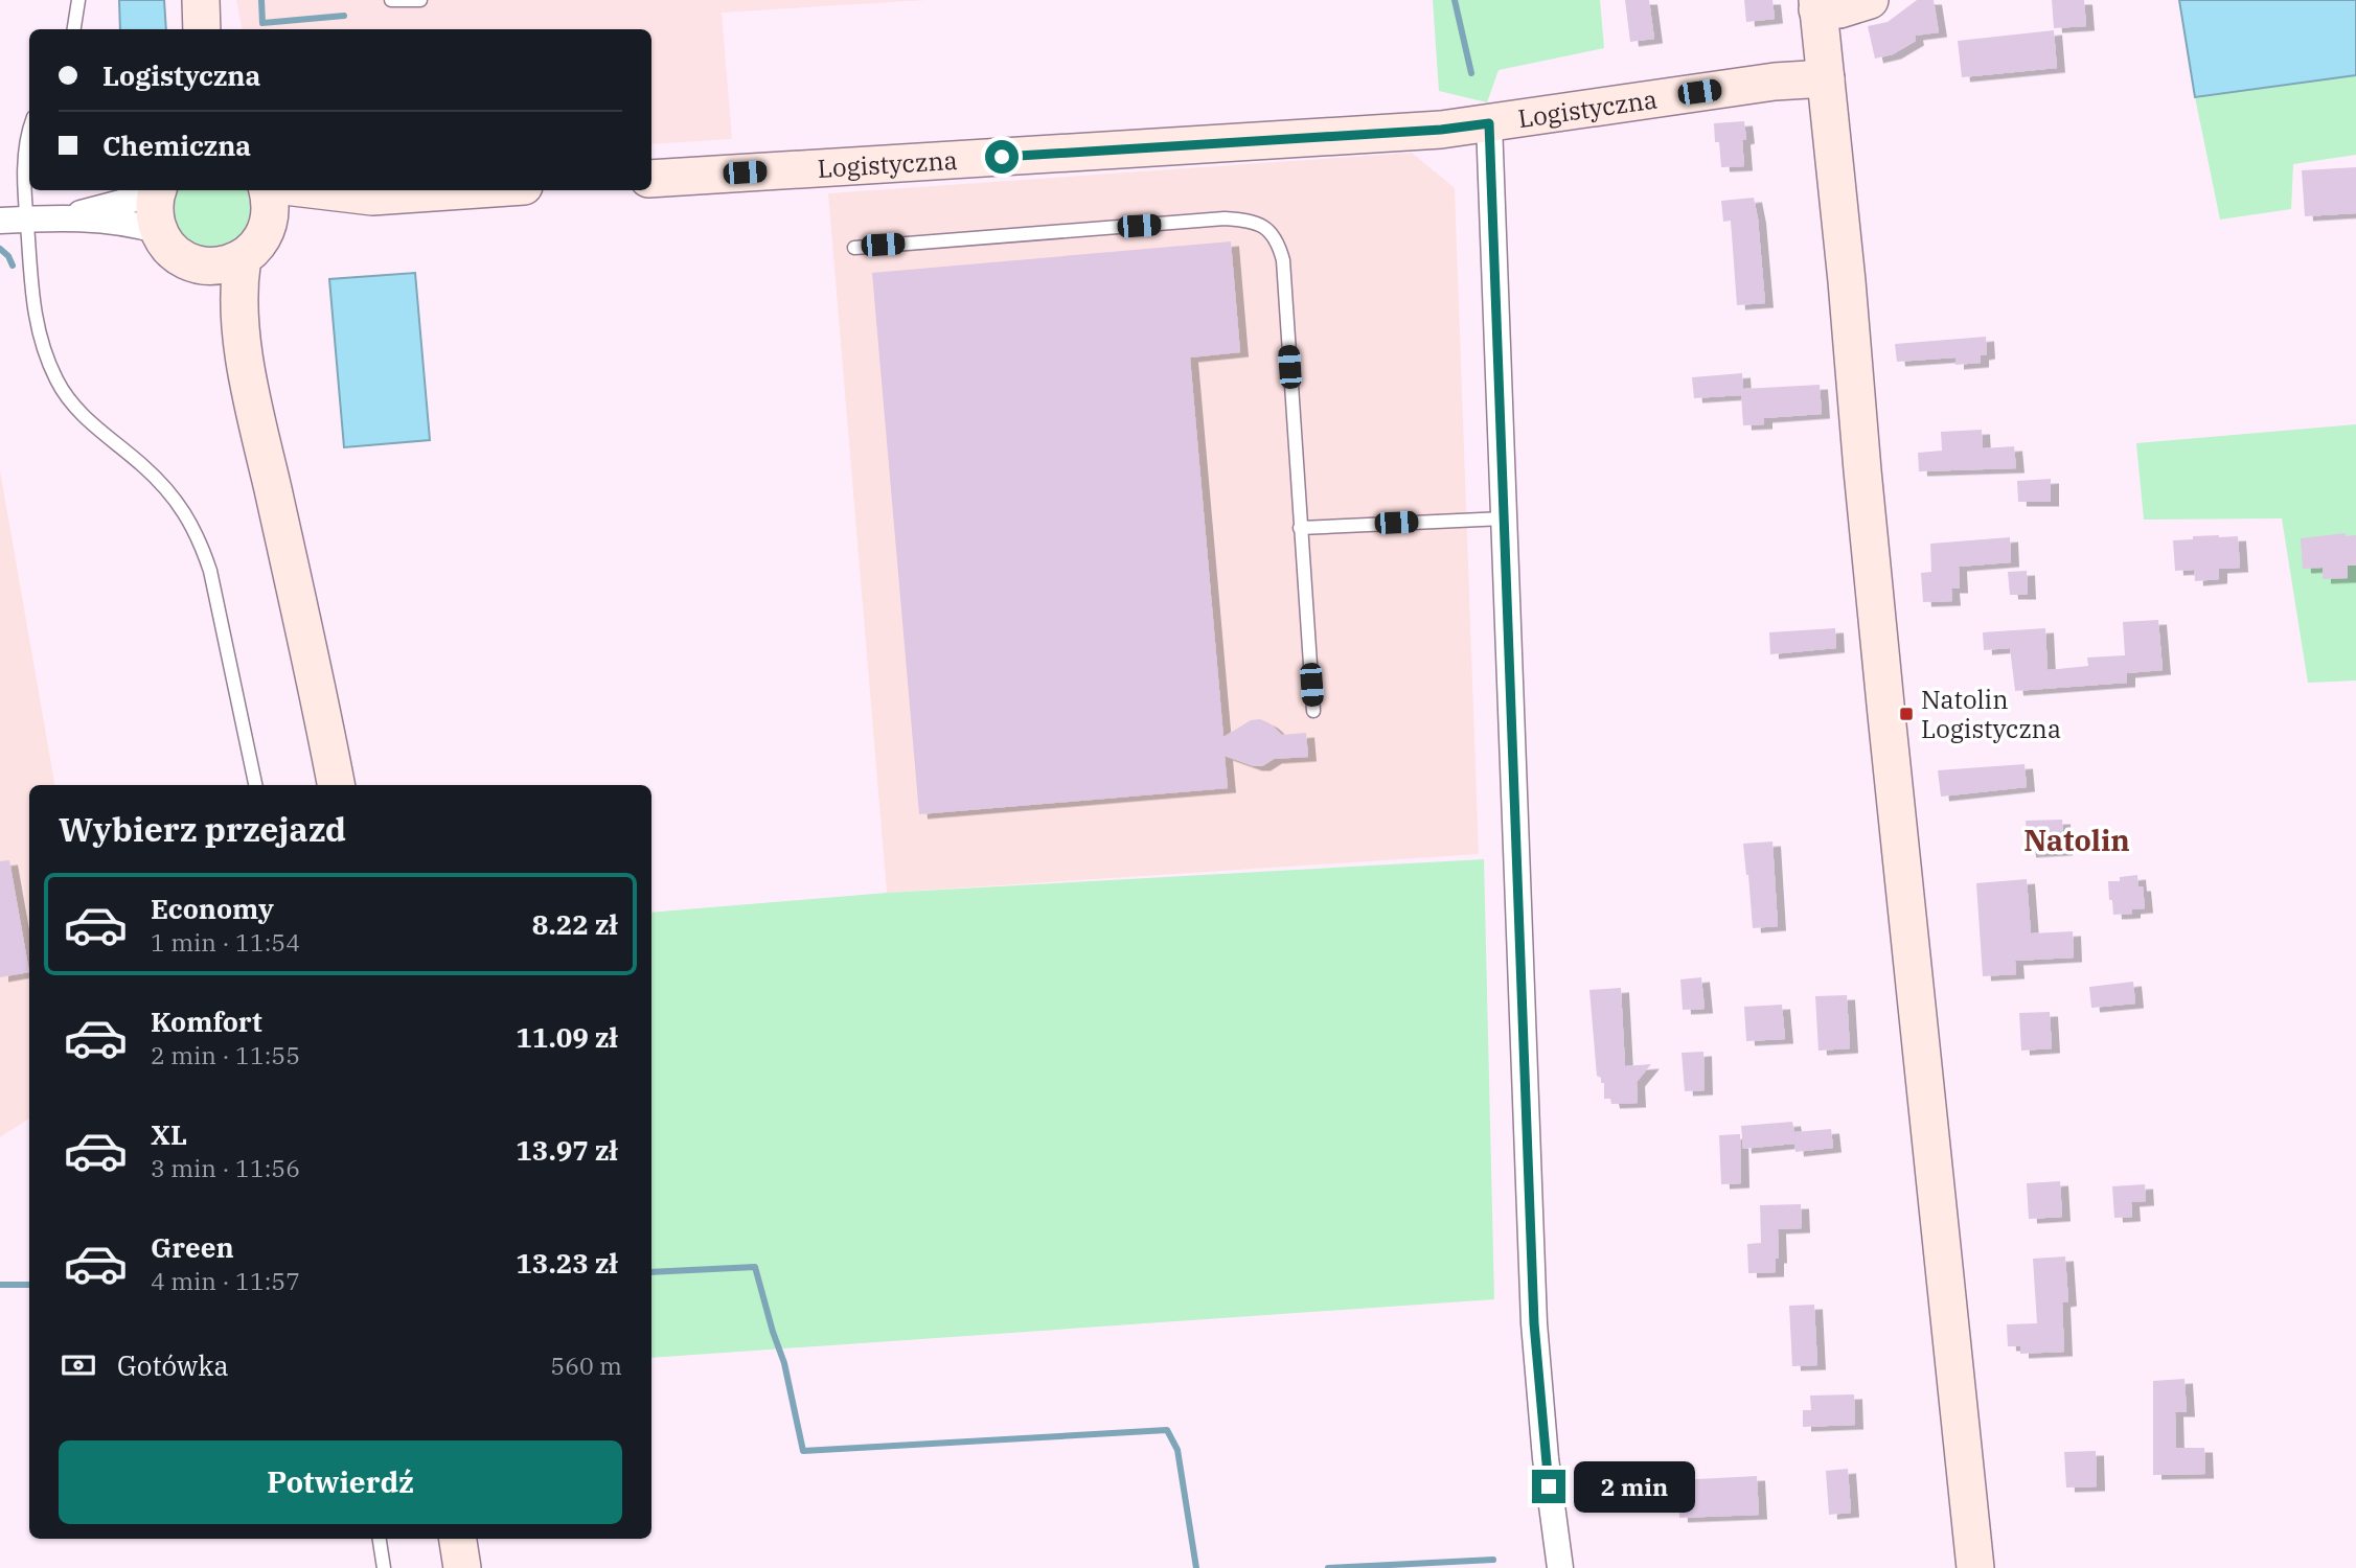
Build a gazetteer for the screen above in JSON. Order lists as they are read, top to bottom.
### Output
{
  "streets": {
    "street": ["Logistyczna"]
  },
  "districts": ["Natolin"],
  "places": {
    "transit": ["Natolin Logistyczna"]
  },
  "page": {
    "banner": ["Logistyczna", "Chemiczna"],
    "heading": "Wybierz przejazd",
    "list": [
      {
        "name": "Economy",
        "note": "1 min · 11:54",
        "value": "8.22 zł"
      },
      {
        "name": "Komfort",
        "note": "2 min · 11:55",
        "value": "11.09 zł"
      },
      {
        "name": "XL",
        "note": "3 min · 11:56",
        "value": "13.97 zł"
      },
      {
        "name": "Green",
        "note": "4 min · 11:57",
        "value": "13.23 zł"
      }
    ],
    "pay": ["Gotówka", "560 m"],
    "buttons": "Potwierdź",
    "bubble": "2 min"
  }
}
